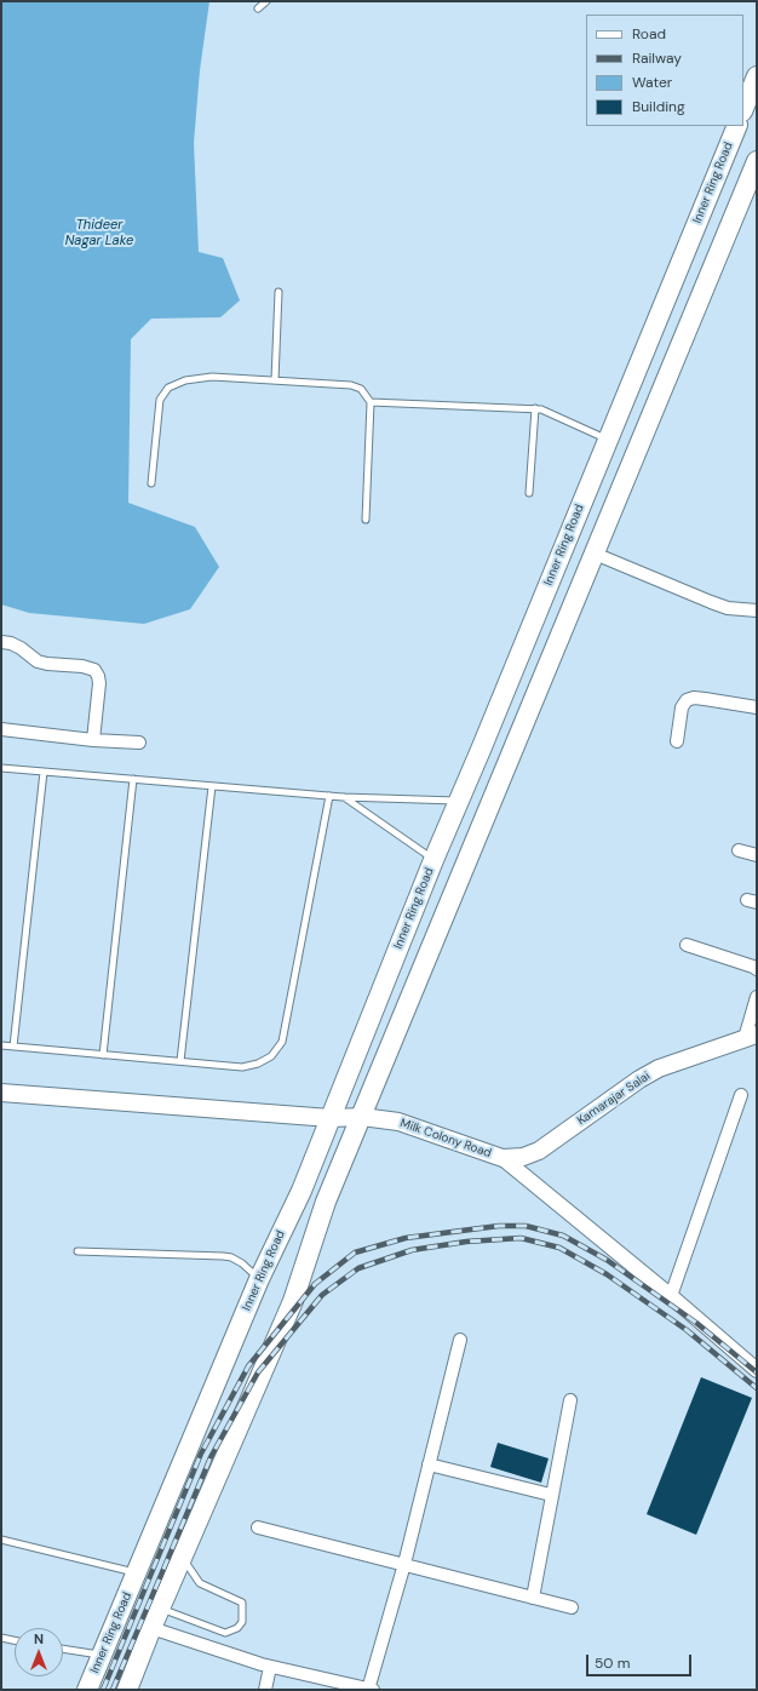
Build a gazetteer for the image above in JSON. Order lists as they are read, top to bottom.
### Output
{
  "streets": {
    "main road": ["Inner Ring Road", "Kamarajar Salai", "Milk Colony Road"]
  },
  "crossings": [
    ["Inner Ring Road", "Milk Colony Road"],
    ["Kamarajar Salai", "Milk Colony Road"]
  ],
  "water": ["Thideer Nagar Lake"],
  "legend": [
    "Road",
    "Railway",
    "Water",
    "Building"
  ],
  "scale_bar": "50 m",
  "north": "top"
}
